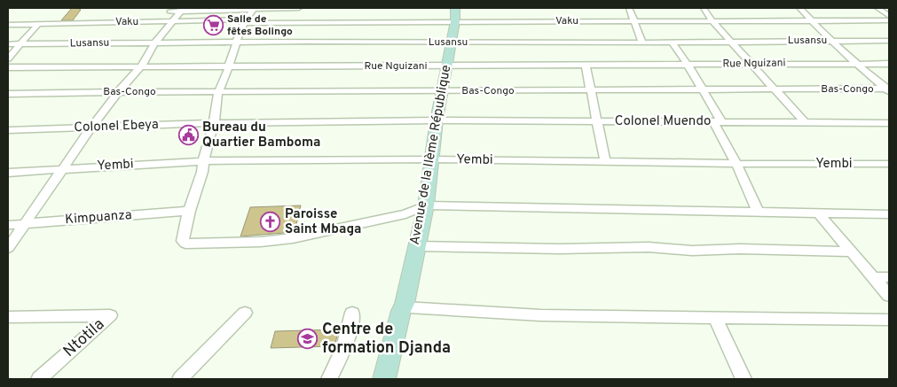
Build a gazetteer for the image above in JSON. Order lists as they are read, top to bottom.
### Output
{
  "streets": {
    "street": [
      "Vaku",
      "Lusansu",
      "Rue Nguizani",
      "Bas-Congo",
      "Colonel Muendo",
      "Colonel Ebeya",
      "Avenue de la IIème République",
      "Yembi",
      "Kimpuanza",
      "Ntotila"
    ]
  },
  "crossings": [
    ["Vaku", "Avenue de la IIème République"],
    ["Lusansu", "Avenue de la IIème République"],
    ["Rue Nguizani", "Avenue de la IIème République"],
    ["Bas-Congo", "Avenue de la IIème République"],
    ["Colonel Muendo", "Colonel Ebeya"],
    ["Colonel Muendo", "Avenue de la IIème République"],
    ["Colonel Ebeya", "Avenue de la IIème République"],
    ["Avenue de la IIème République", "Yembi"]
  ],
  "places": {
    "supermarket": ["Salle de fêtes Bolingo"],
    "public building": ["Bureau du Quartier Bamboma"],
    "church": ["Paroisse Saint Mbaga"],
    "school or university": ["Centre de formation Djanda"]
  }
}
